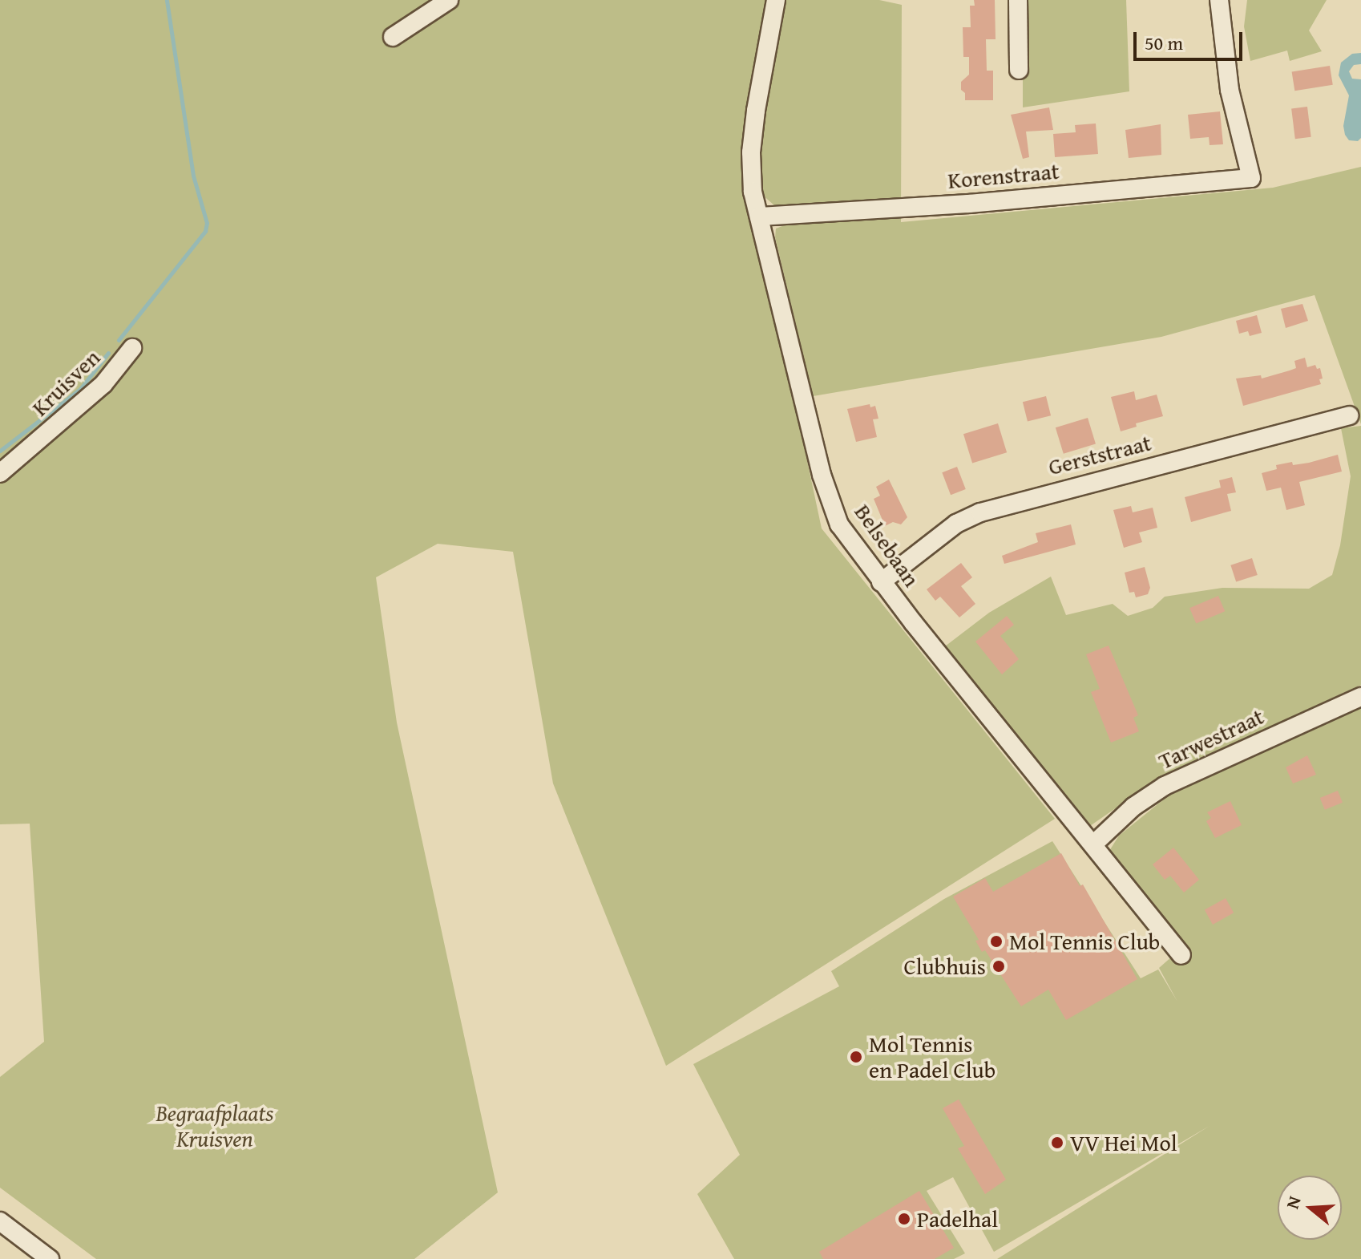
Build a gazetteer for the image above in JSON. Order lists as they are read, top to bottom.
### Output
{
  "streets": {
    "street": [
      "Korenstraat",
      "Kruisven",
      "Gerststraat",
      "Belsebaan",
      "Tarwestraat"
    ]
  },
  "crossings": [
    ["Korenstraat", "Belsebaan"],
    ["Gerststraat", "Belsebaan"],
    ["Belsebaan", "Tarwestraat"]
  ],
  "parks": ["Begraafplaats Kruisven"],
  "places": [
    "Mol Tennis Club",
    "Clubhuis",
    "Mol Tennis en Padel Club",
    "VV Hei Mol",
    "Padelhal"
  ],
  "scale_bar": "50 m",
  "north": "left"
}
